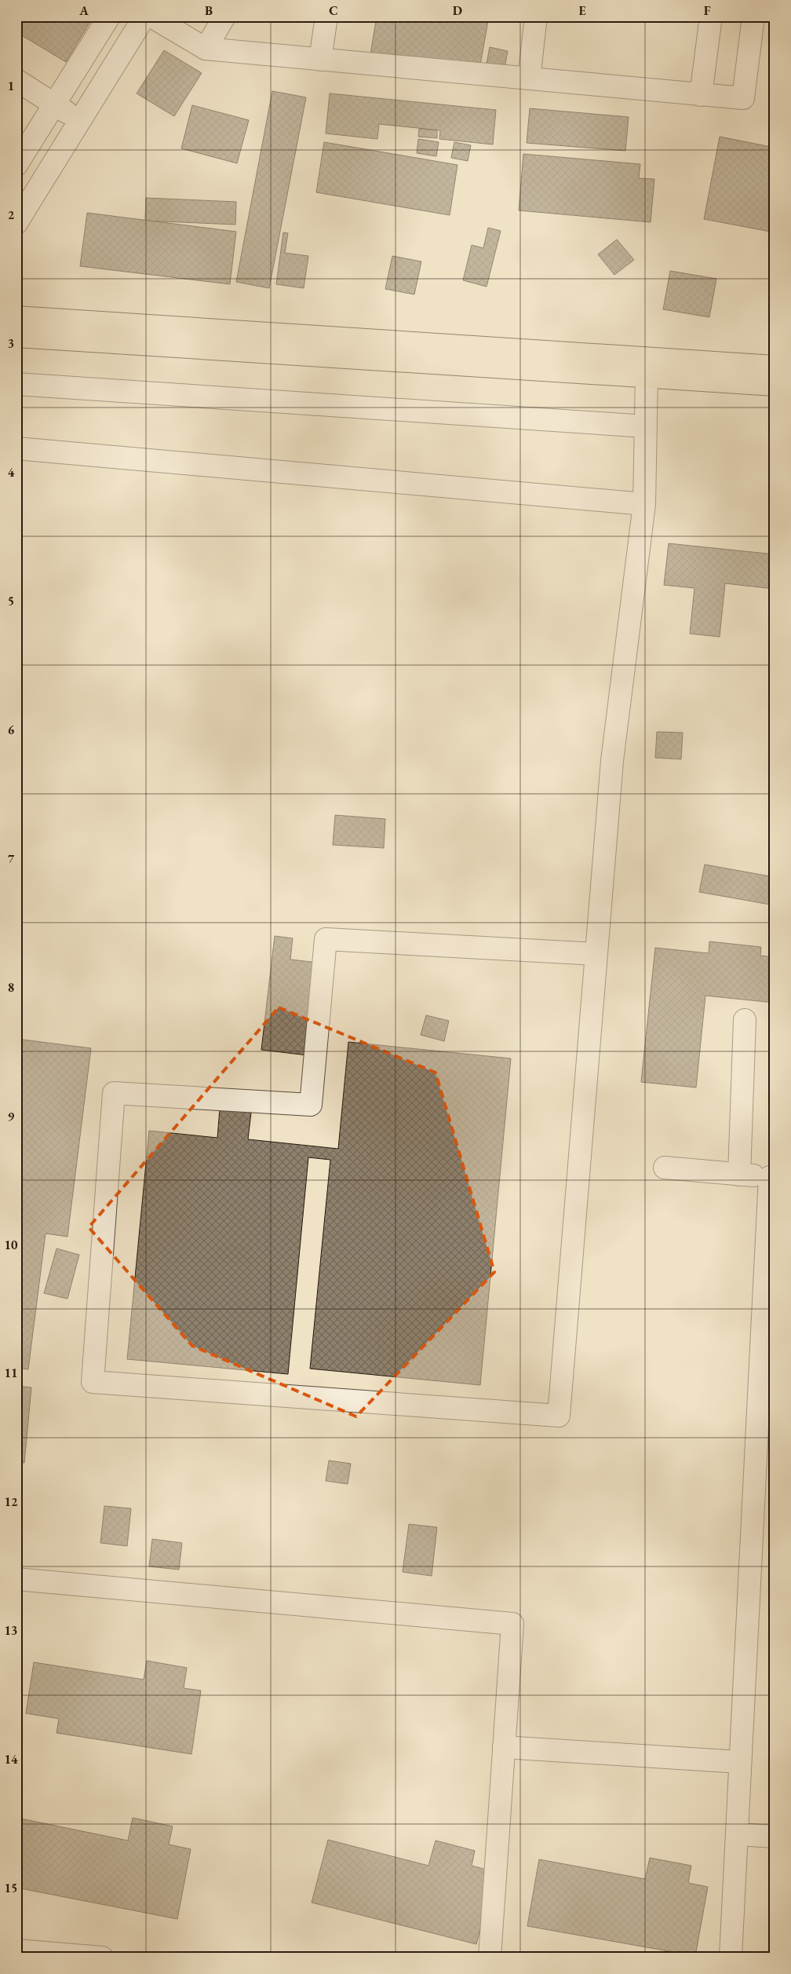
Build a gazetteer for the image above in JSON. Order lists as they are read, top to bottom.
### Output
{
  "grid": {
    "columns": [
      "A",
      "B",
      "C",
      "D",
      "E",
      "F"
    ],
    "rows": [
      "1",
      "2",
      "3",
      "4",
      "5",
      "6",
      "7",
      "8",
      "9",
      "10",
      "11",
      "12",
      "13",
      "14",
      "15"
    ]
  }
}
